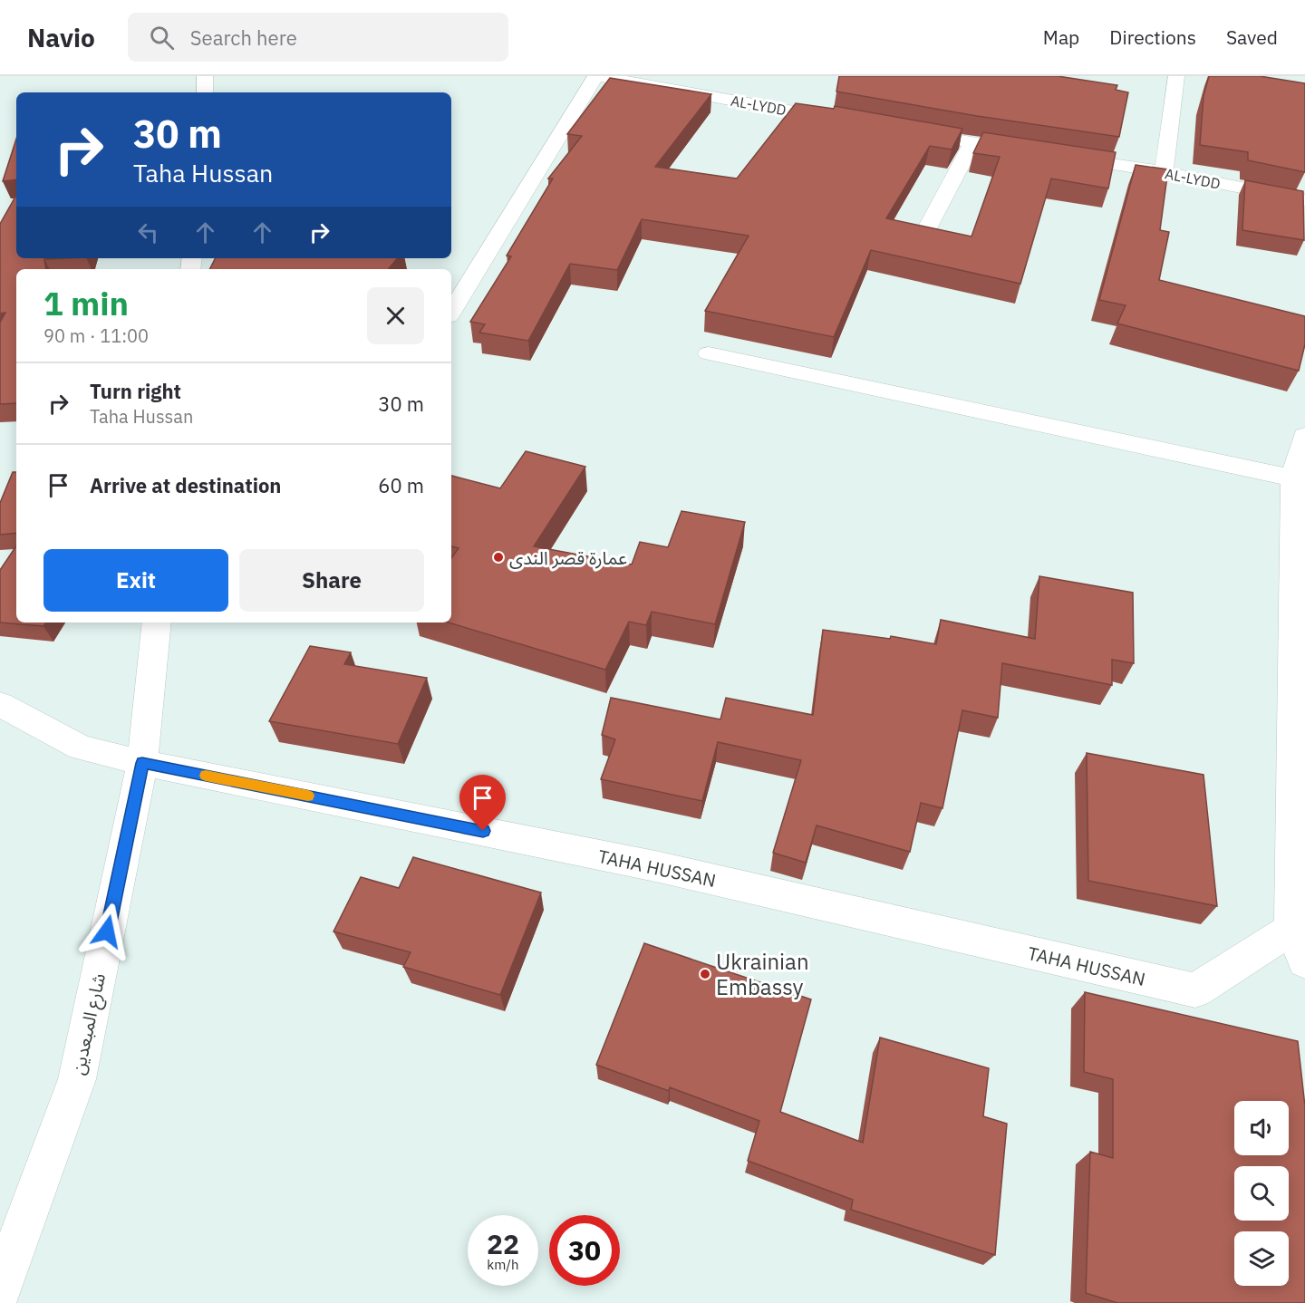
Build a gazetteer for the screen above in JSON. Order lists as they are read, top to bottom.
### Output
{
  "streets": {
    "street": ["AL-LYDD", "TAHA HUSSAN", "شارع المبعدين"]
  },
  "crossings": [
    ["TAHA HUSSAN", "شارع المبعدين"]
  ],
  "places": ["عمارة قصر الندى", "Ukrainian Embassy"],
  "page": {
    "header": "Navio",
    "search": "Search here",
    "nav": ["Map", "Directions", "Saved"],
    "turn": ["30 m", "Taha Hussan"],
    "heading": ["1 min", "90 m · 11:00"],
    "list": [
      {
        "name": "Turn right",
        "note": "Taha Hussan",
        "value": "30 m"
      },
      {
        "name": "Arrive at destination",
        "value": "60 m"
      }
    ],
    "buttons": ["Exit", "Share"],
    "speed": "22 km/h",
    "limit": "30"
  }
}
